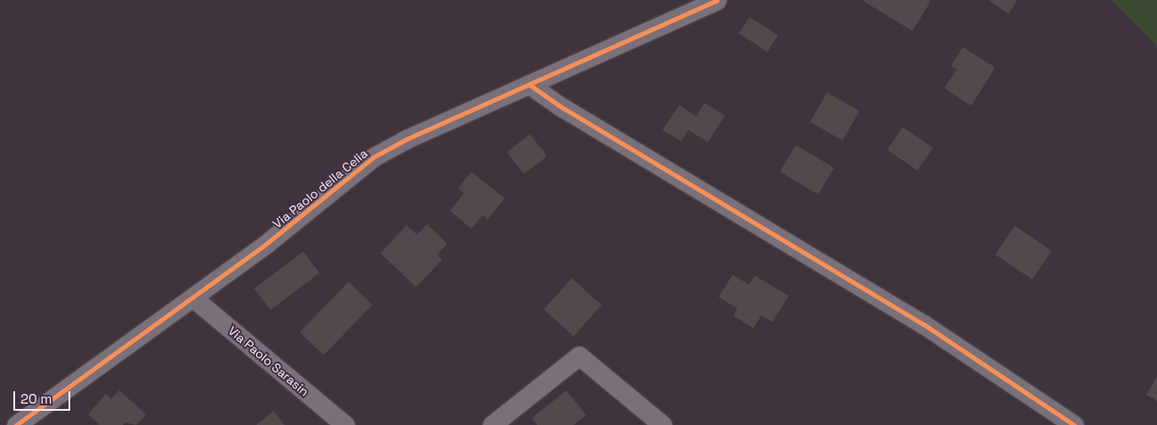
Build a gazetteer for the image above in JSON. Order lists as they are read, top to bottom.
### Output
{
  "streets": {
    "street": ["Via Paolo della Celia", "Via Paolo Sarasin"]
  },
  "crossings": [
    ["Via Paolo della Celia", "Via Paolo Sarasin"]
  ],
  "scale_bar": "20 m"
}
